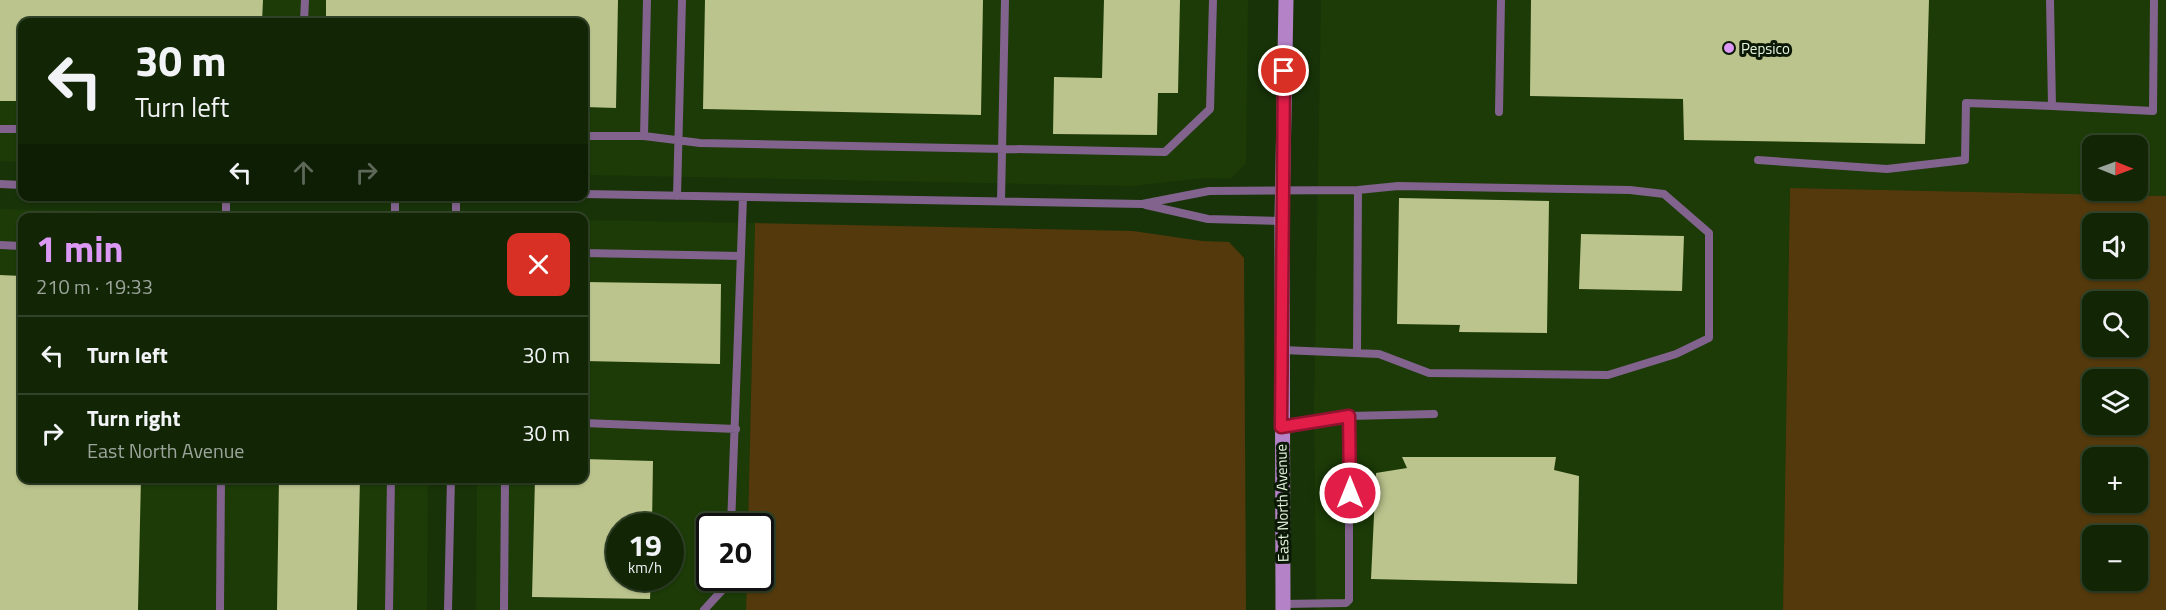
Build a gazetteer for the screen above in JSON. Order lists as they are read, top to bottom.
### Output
{
  "streets": {
    "street": ["East North Avenue"]
  },
  "places": ["Pepsico"],
  "north": "right",
  "page": {
    "turn": ["30 m", "Turn left"],
    "map_buttons": ["+", "−"],
    "heading": ["1 min", "210 m · 19:33"],
    "list": [
      {
        "name": "Turn left",
        "value": "30 m"
      },
      {
        "name": "Turn right",
        "note": "East North Avenue",
        "value": "30 m"
      }
    ],
    "speed": "19 km/h",
    "limit": "20"
  }
}
